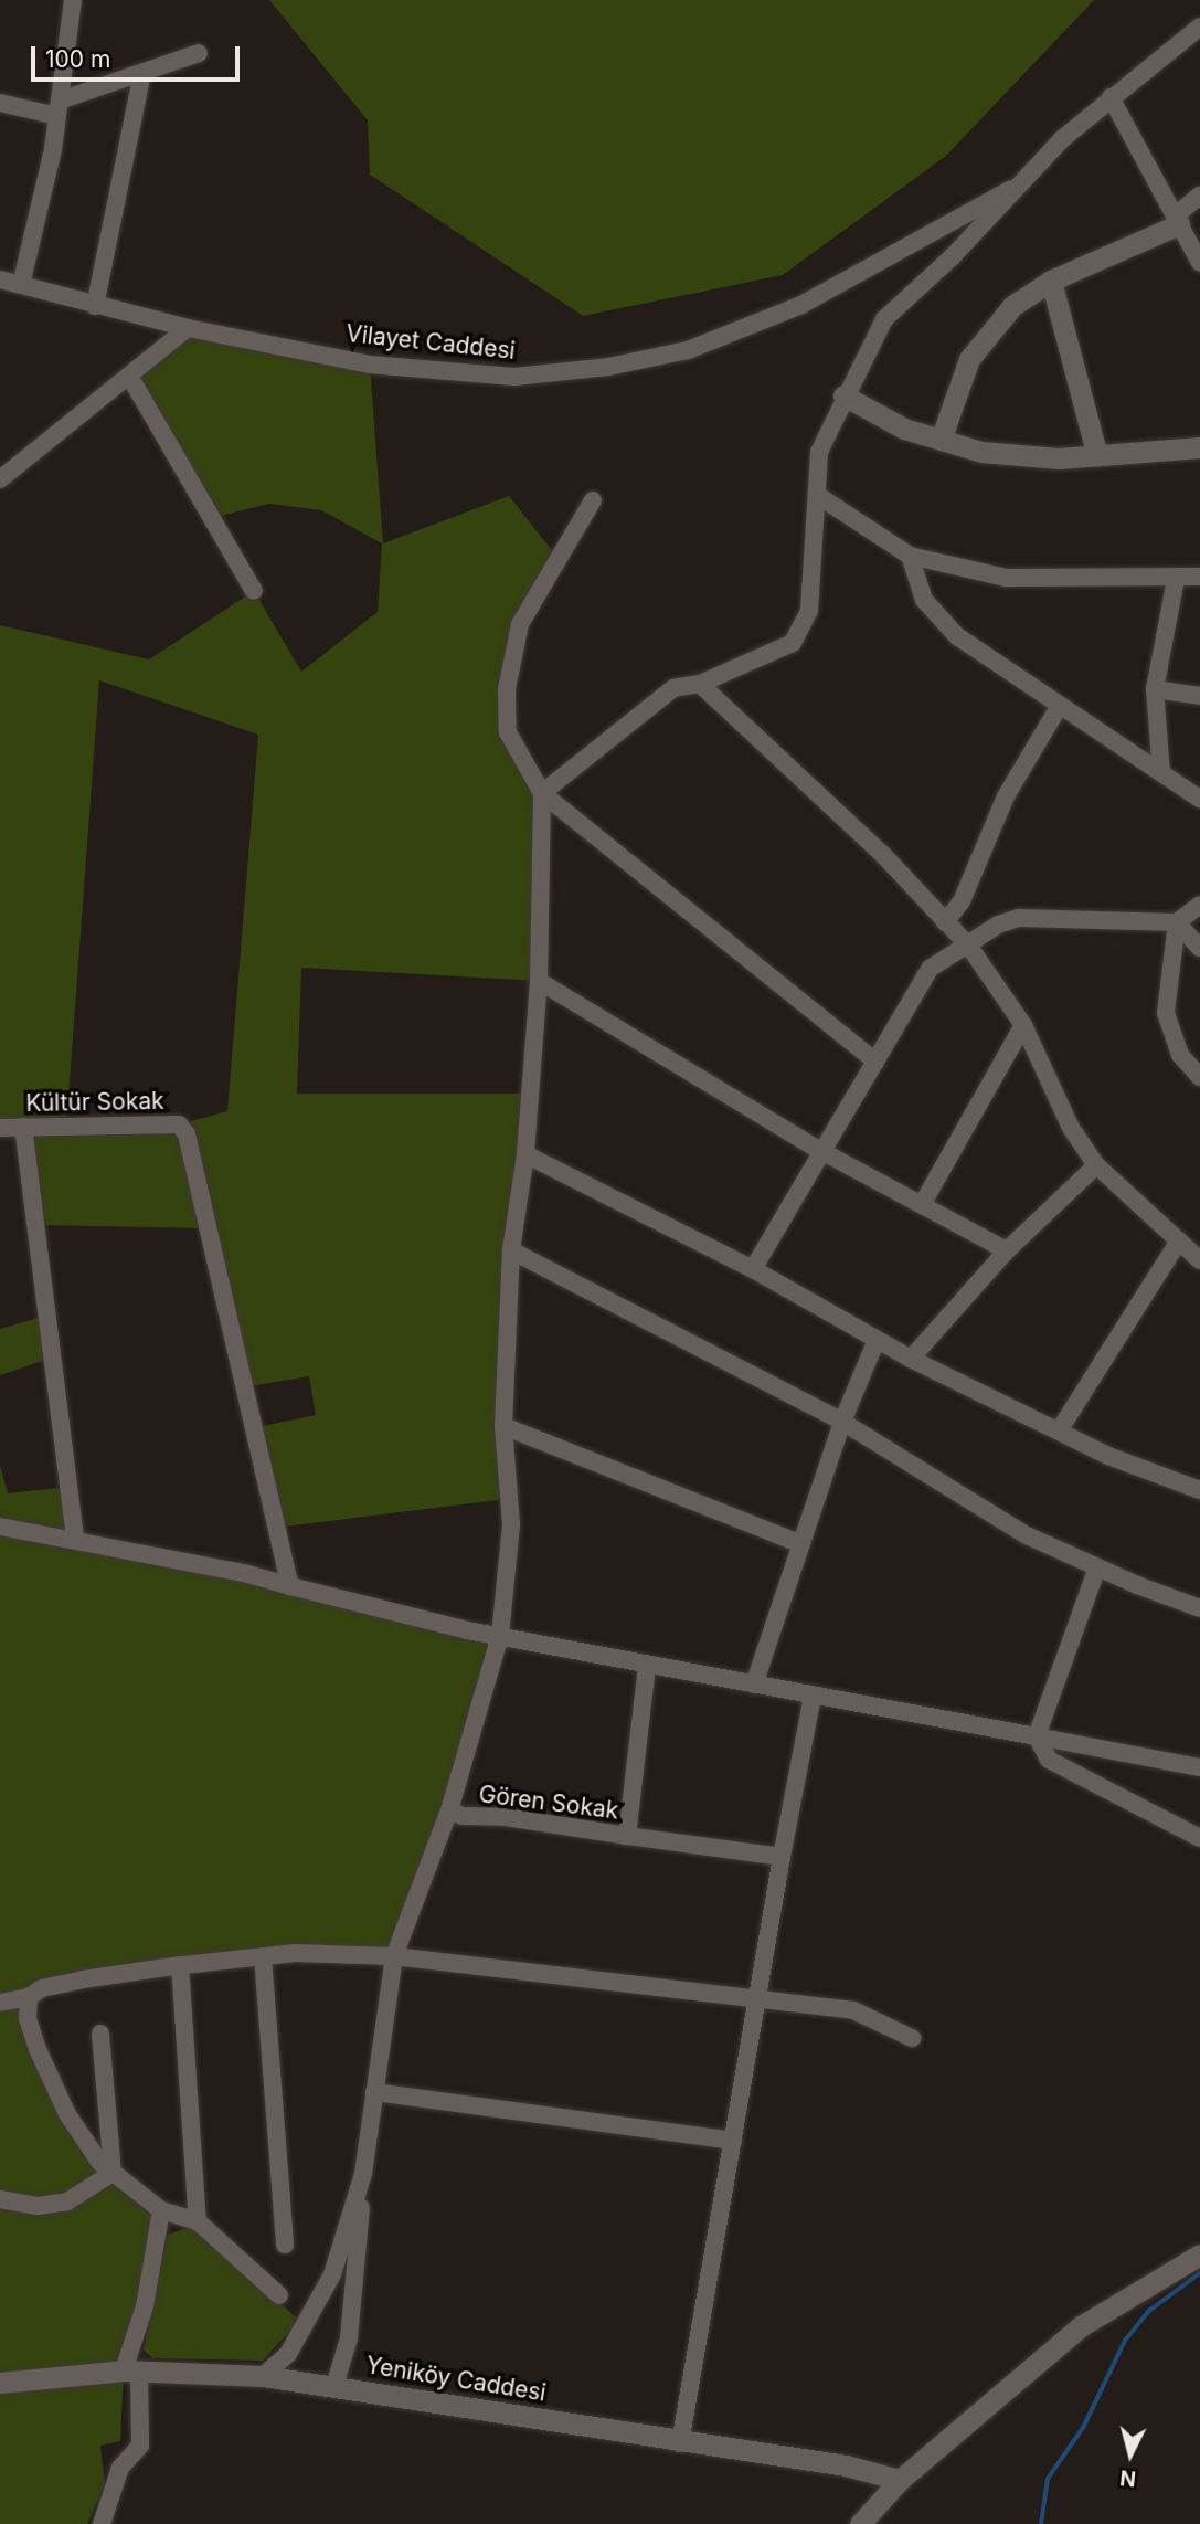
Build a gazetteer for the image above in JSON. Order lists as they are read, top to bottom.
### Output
{
  "streets": {
    "street": [
      "Vilayet Caddesi",
      "Kültür Sokak",
      "Gören Sokak",
      "Yeniköy Caddesi"
    ]
  },
  "scale_bar": "100 m",
  "north": "bottom"
}
